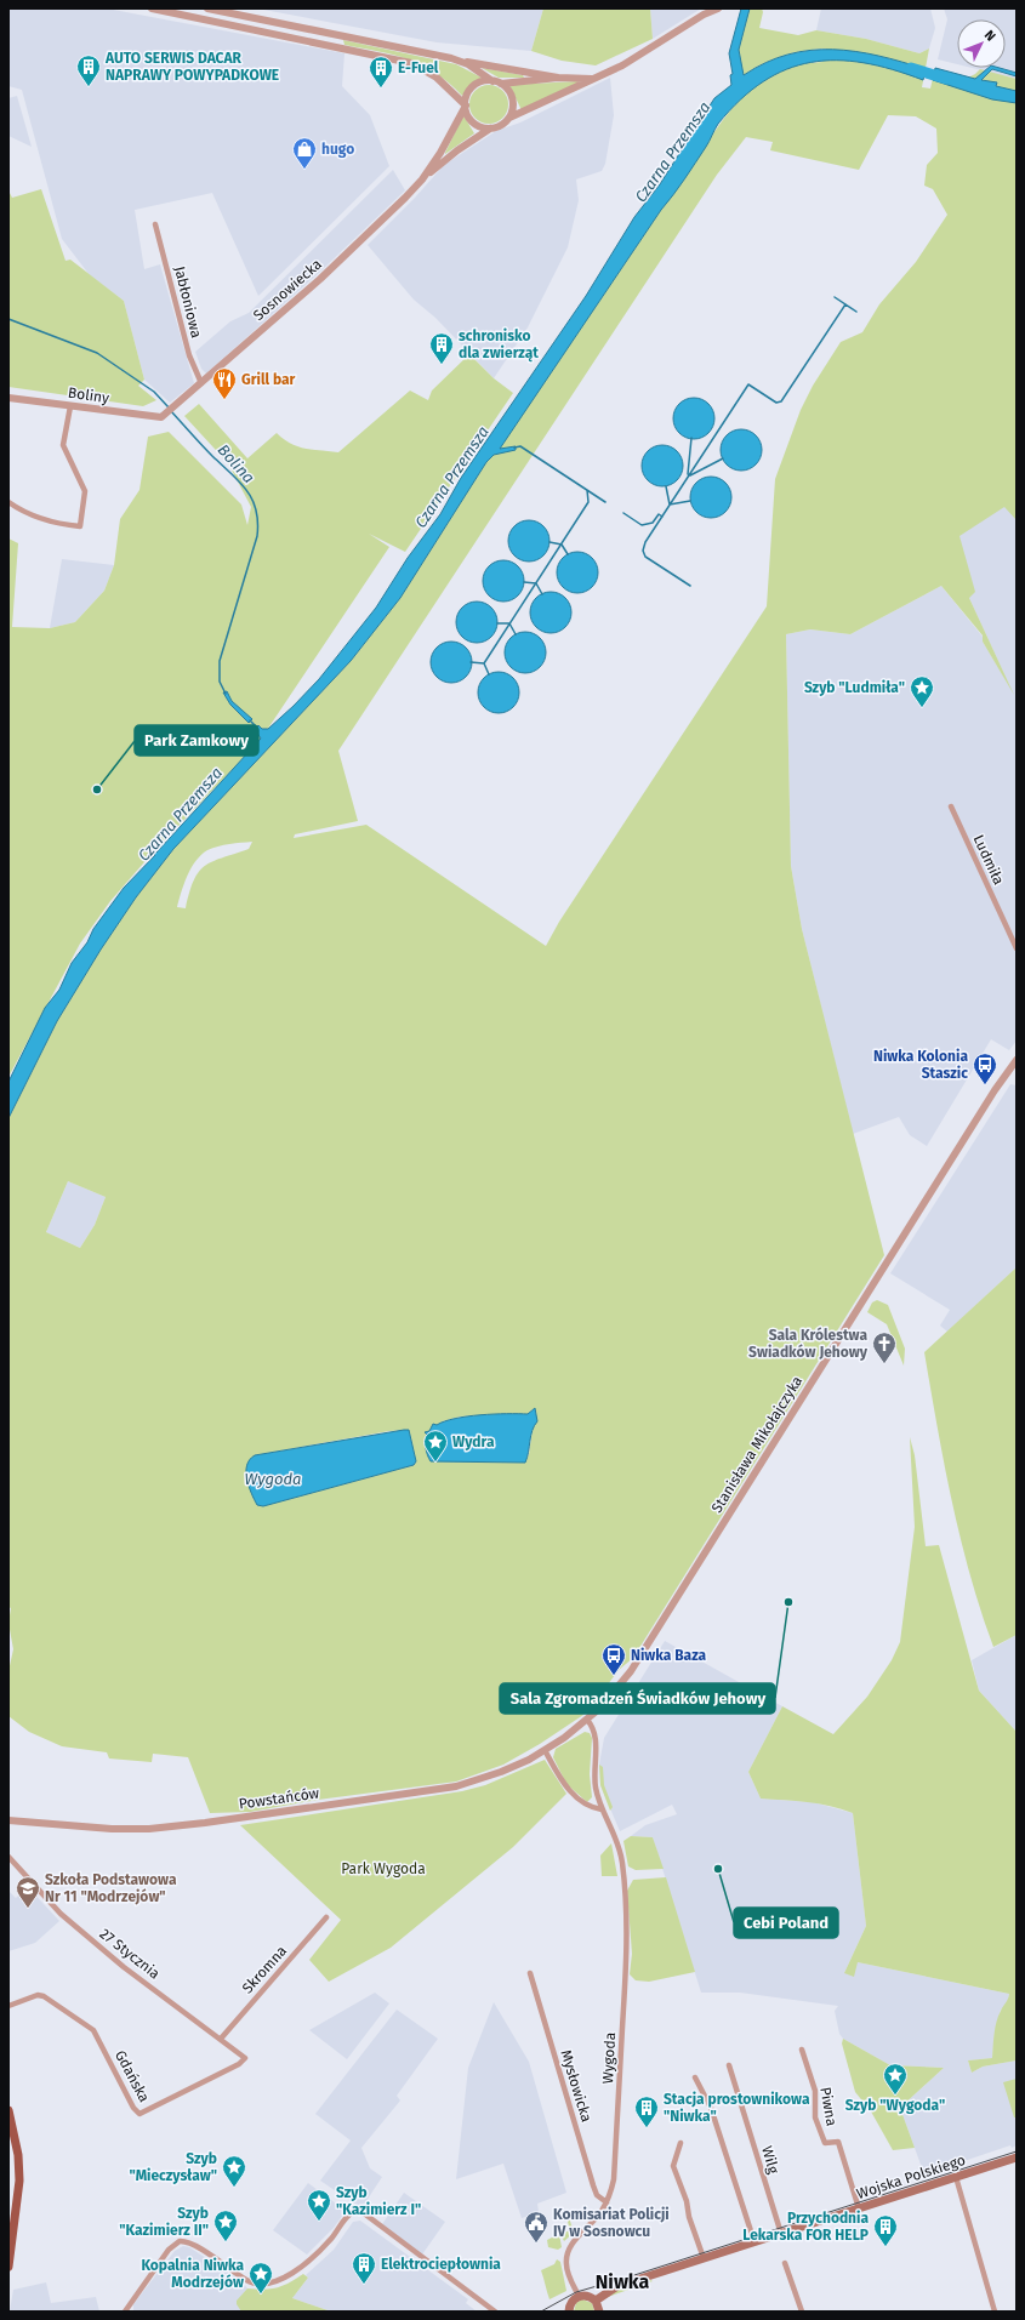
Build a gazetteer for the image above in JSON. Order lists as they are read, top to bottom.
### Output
{
  "streets": {
    "main road": ["Wojska Polskiego"],
    "street": [
      "Sosnowiecka",
      "Jabłoniowa",
      "Boliny",
      "Ludmiła",
      "Stanisława Mikołajczyka",
      "Powstańców",
      "27 Stycznia",
      "Skromna",
      "Wygoda",
      "Gdańska",
      "Mysłowicka",
      "Piwna",
      "Wilg"
    ]
  },
  "crossings": [
    ["Sosnowiecka", "Jabłoniowa"],
    ["Sosnowiecka", "Boliny"],
    ["Stanisława Mikołajczyka", "Powstańców"],
    ["Stanisława Mikołajczyka", "Wygoda"],
    ["27 Stycznia", "Skromna"],
    ["27 Stycznia", "Gdańska"],
    ["Wygoda", "Mysłowicka"],
    ["Piwna", "Wojska Polskiego"],
    ["Wilg", "Wojska Polskiego"]
  ],
  "districts": ["Niwka"],
  "water": ["Czarna Przemsza", "Bolina", "Wygoda"],
  "parks": ["Park Wygoda"],
  "places": {
    "building": [
      "AUTO SERWIS DACAR NAPRAWY POWYPADKOWE",
      "E-Fuel",
      "schronisko dla zwierząt",
      "Stacja prostownikowa \"Niwka\"",
      "Przychodnia Lekarska FOR HELP",
      "Elektrociepłownia"
    ],
    "shop": ["hugo"],
    "restaurant": ["Grill bar"],
    "place": [
      "Szyb \"Ludmiła\"",
      "Wydra",
      "Szyb \"Wygoda\"",
      "Szyb \"Mieczysław\"",
      "Szyb \"Kazimierz I\"",
      "Szyb \"Kazimierz II\"",
      "Kopalnia Niwka Modrzejów"
    ],
    "other": ["Park Zamkowy", "Sala Zgromadzeń Świadków Jehowy", "Cebi Poland"],
    "bus stop": ["Niwka Kolonia Staszic", "Niwka Baza"],
    "church": ["Sala Królestwa Swiadków Jehowy"],
    "school or university": ["Szkoła Podstawowa Nr 11 \"Modrzejów\""],
    "public building": ["Komisariat Policji IV w Sosnowcu"]
  },
  "north": "top right"
}
